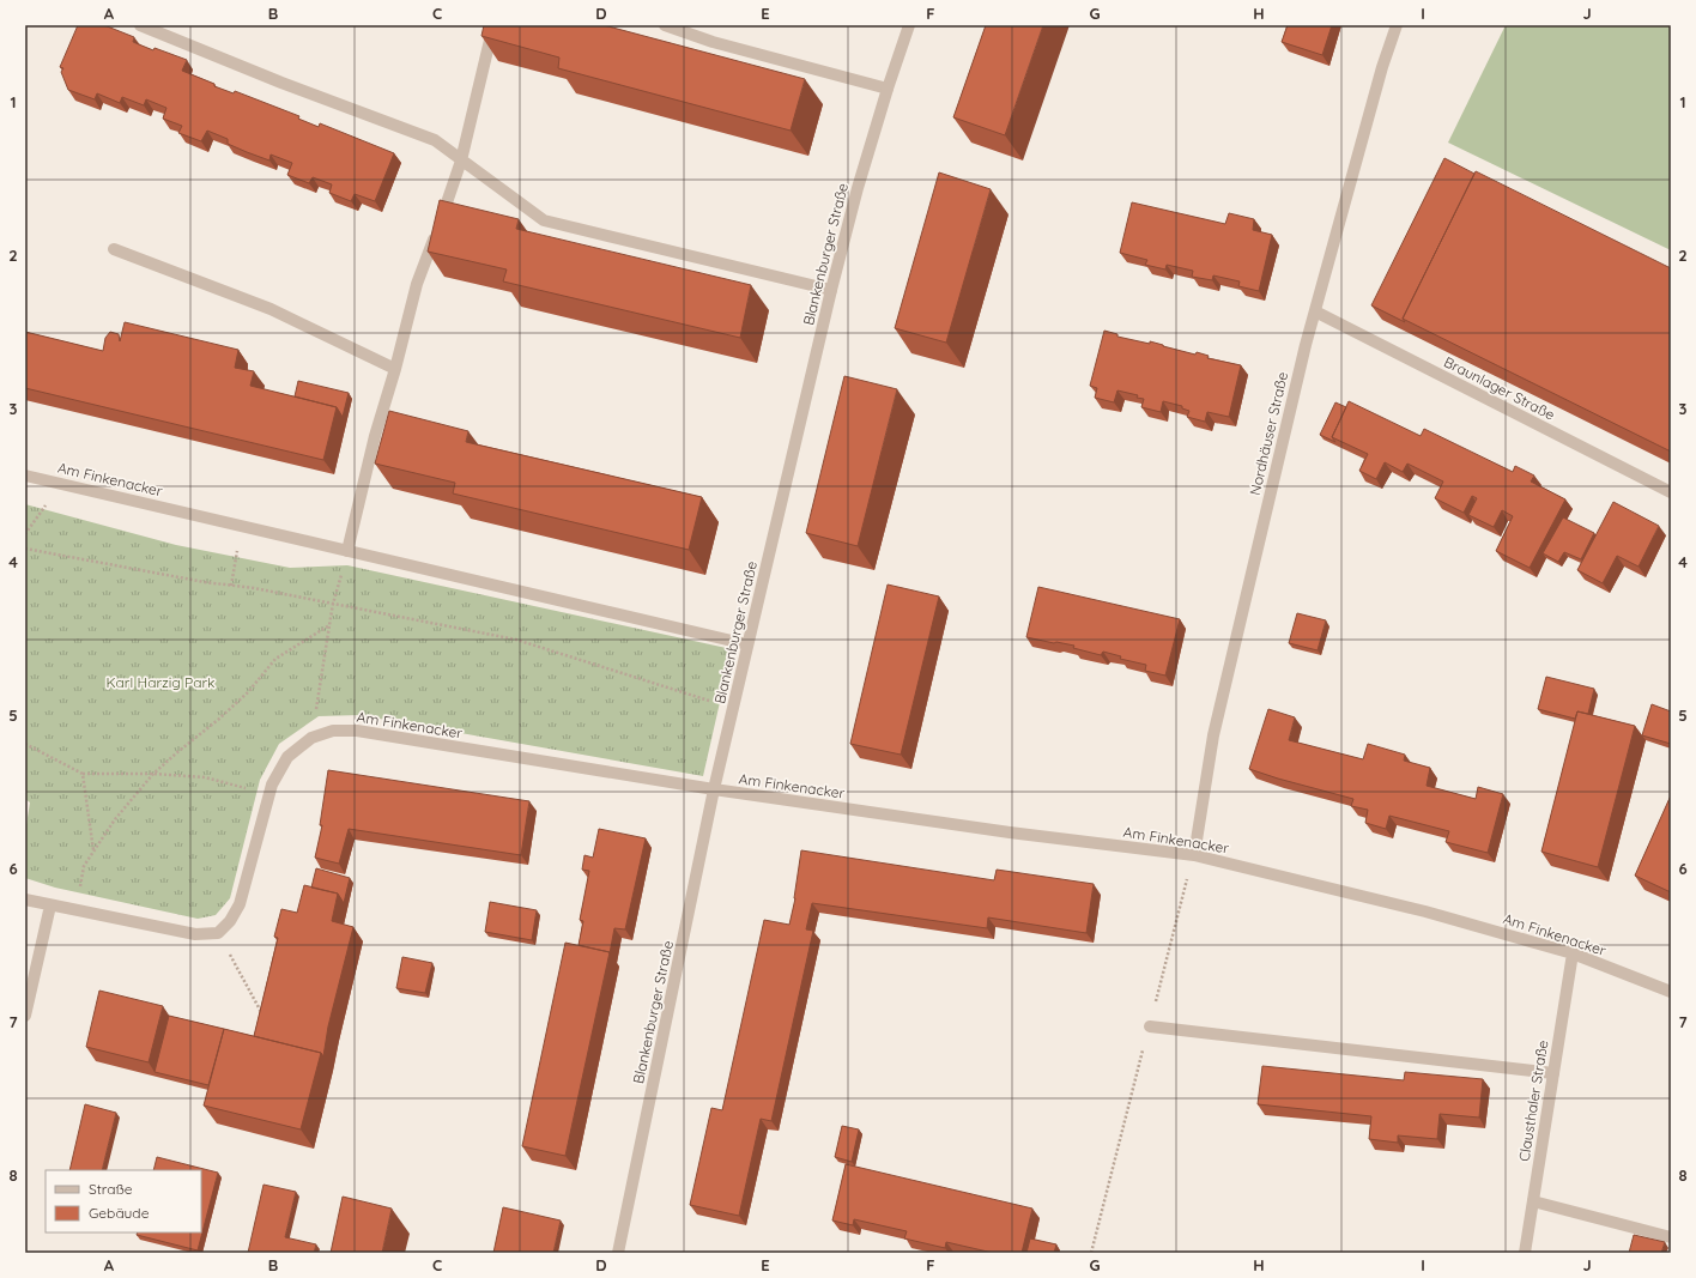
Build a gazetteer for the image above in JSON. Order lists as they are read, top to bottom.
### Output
{
  "streets": {
    "street": [
      "Blankenburger Straße",
      "Braunlager Straße",
      "Nordhäuser Straße",
      "Am Finkenacker",
      "Clausthaler Straße"
    ]
  },
  "crossings": [
    ["Blankenburger Straße", "Am Finkenacker"],
    ["Braunlager Straße", "Nordhäuser Straße"],
    ["Nordhäuser Straße", "Am Finkenacker"],
    ["Am Finkenacker", "Clausthaler Straße"]
  ],
  "parks": ["Karl Harzig Park"],
  "legend": ["Straße", "Gebäude"],
  "grid": {
    "columns": [
      "A",
      "B",
      "C",
      "D",
      "E",
      "F",
      "G",
      "H",
      "I",
      "J"
    ],
    "rows": [
      "1",
      "2",
      "3",
      "4",
      "5",
      "6",
      "7",
      "8"
    ]
  }
}
